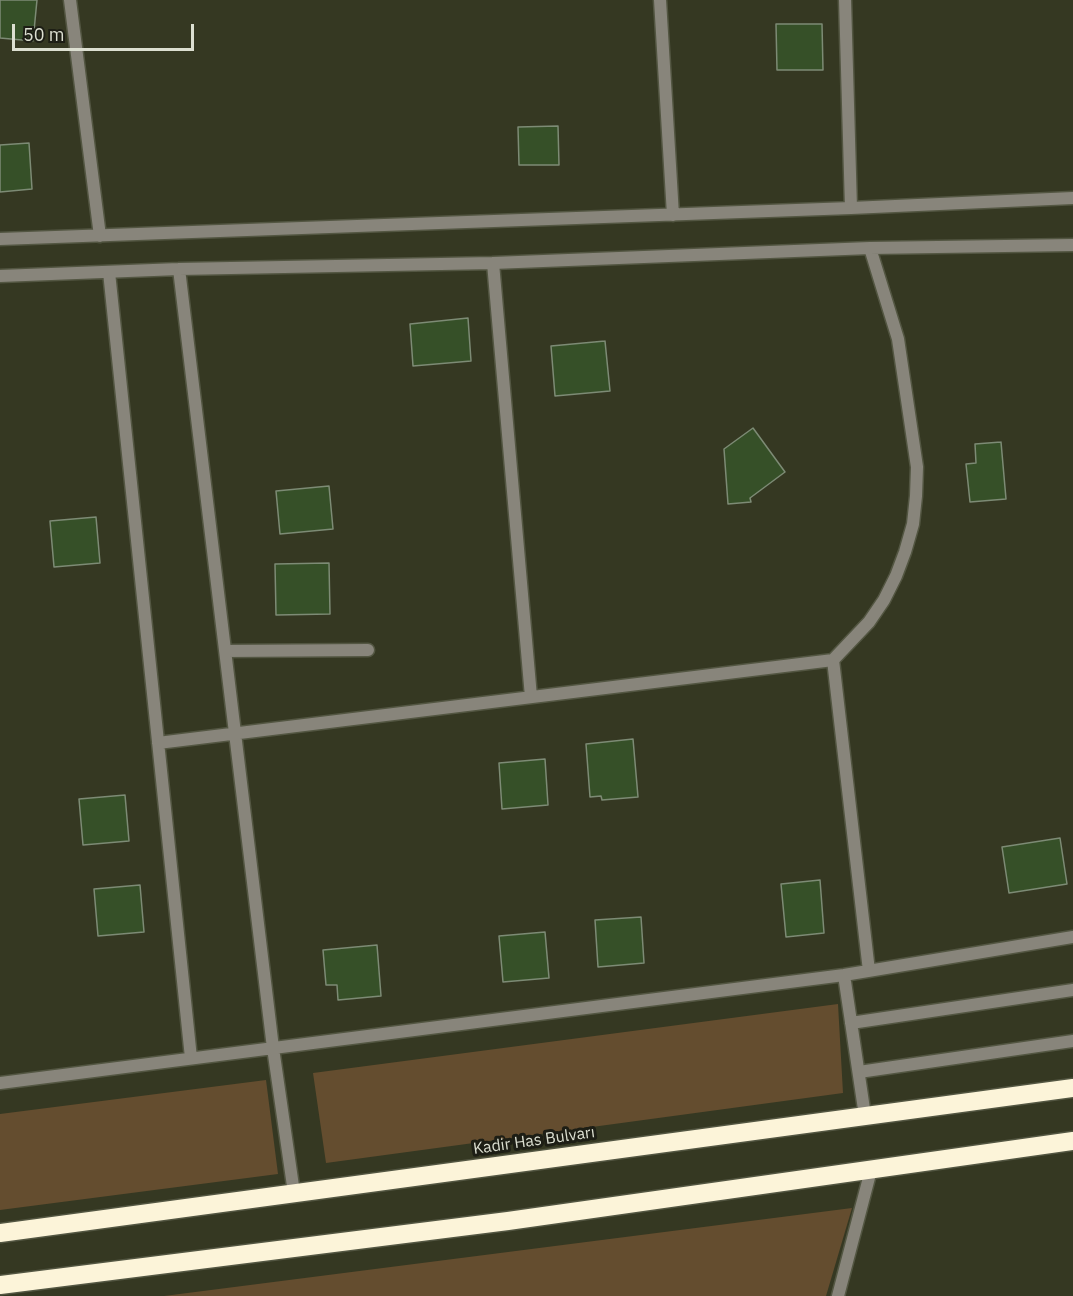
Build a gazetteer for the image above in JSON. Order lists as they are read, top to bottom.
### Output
{
  "streets": {
    "highway": ["Kadir Has Bulvarı"]
  },
  "scale_bar": "50 m"
}
